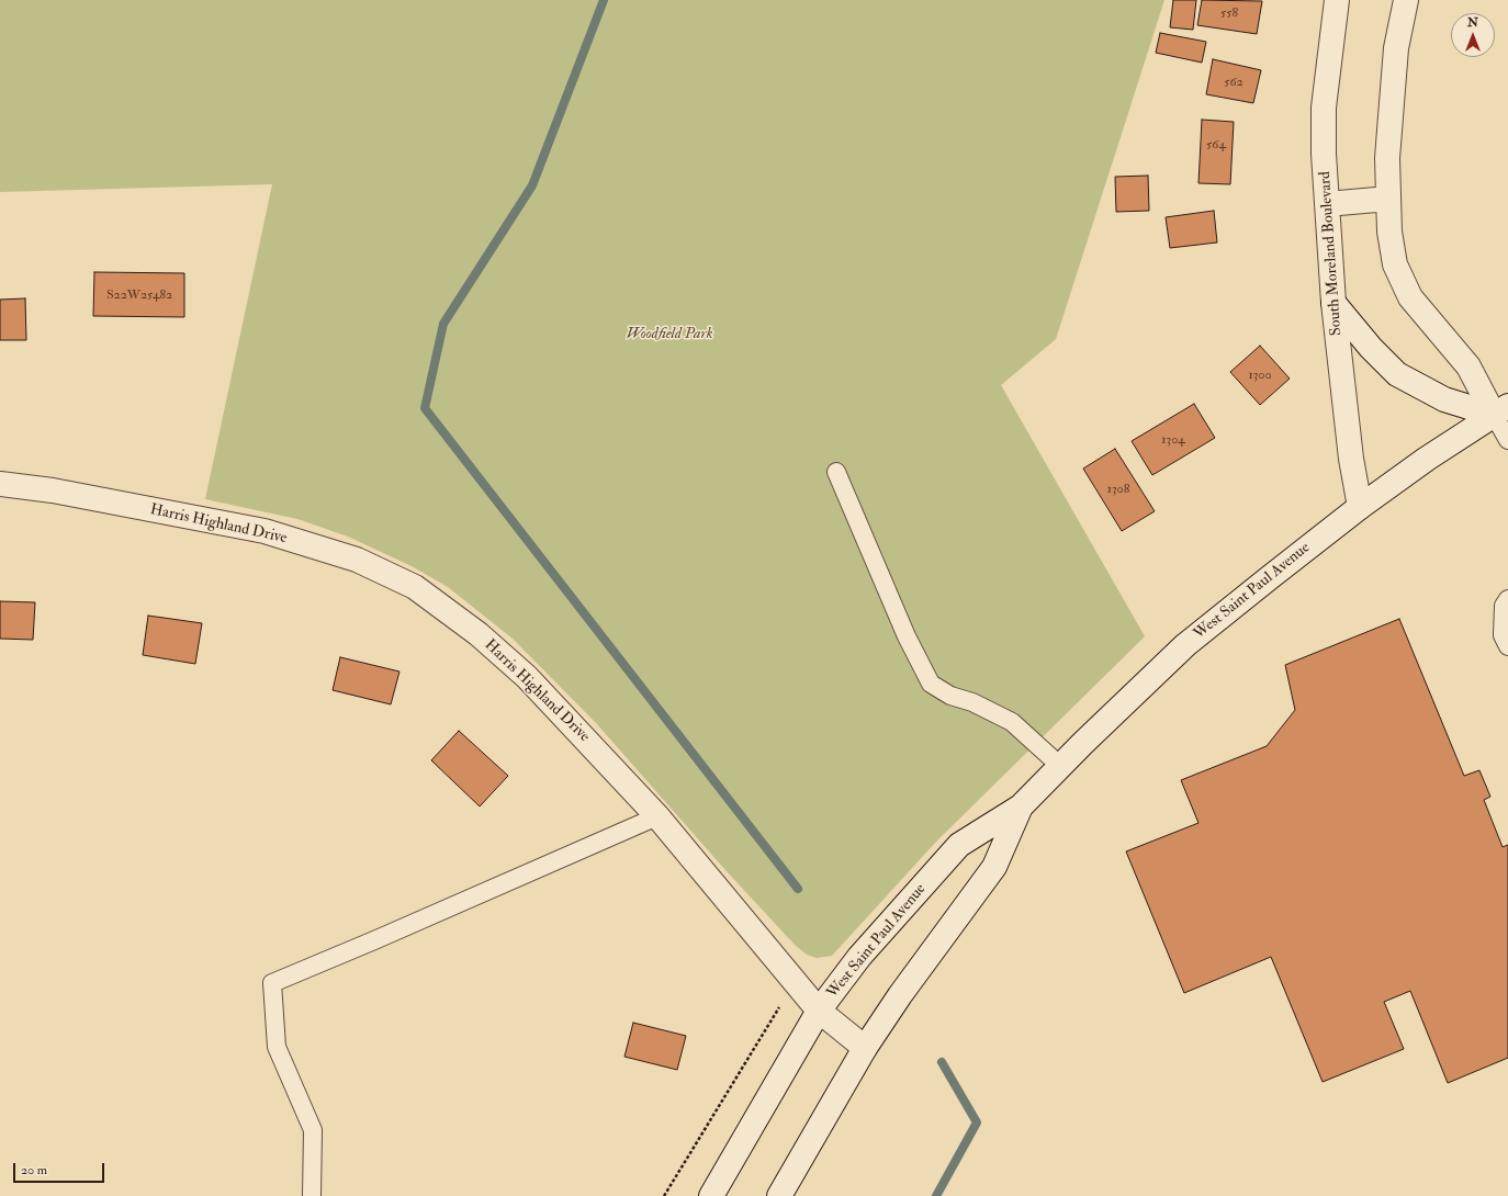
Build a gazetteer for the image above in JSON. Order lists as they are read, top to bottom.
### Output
{
  "streets": {
    "street": ["South Moreland Boulevard", "Harris Highland Drive", "West Saint Paul Avenue"]
  },
  "crossings": [
    ["South Moreland Boulevard", "West Saint Paul Avenue"],
    ["Harris Highland Drive", "West Saint Paul Avenue"]
  ],
  "parks": ["Woodfield Park"],
  "house_numbers": [
    "558",
    "562",
    "564",
    "S22W25482",
    "1300",
    "1304",
    "1308"
  ],
  "scale_bar": "20 m",
  "north": "top"
}
